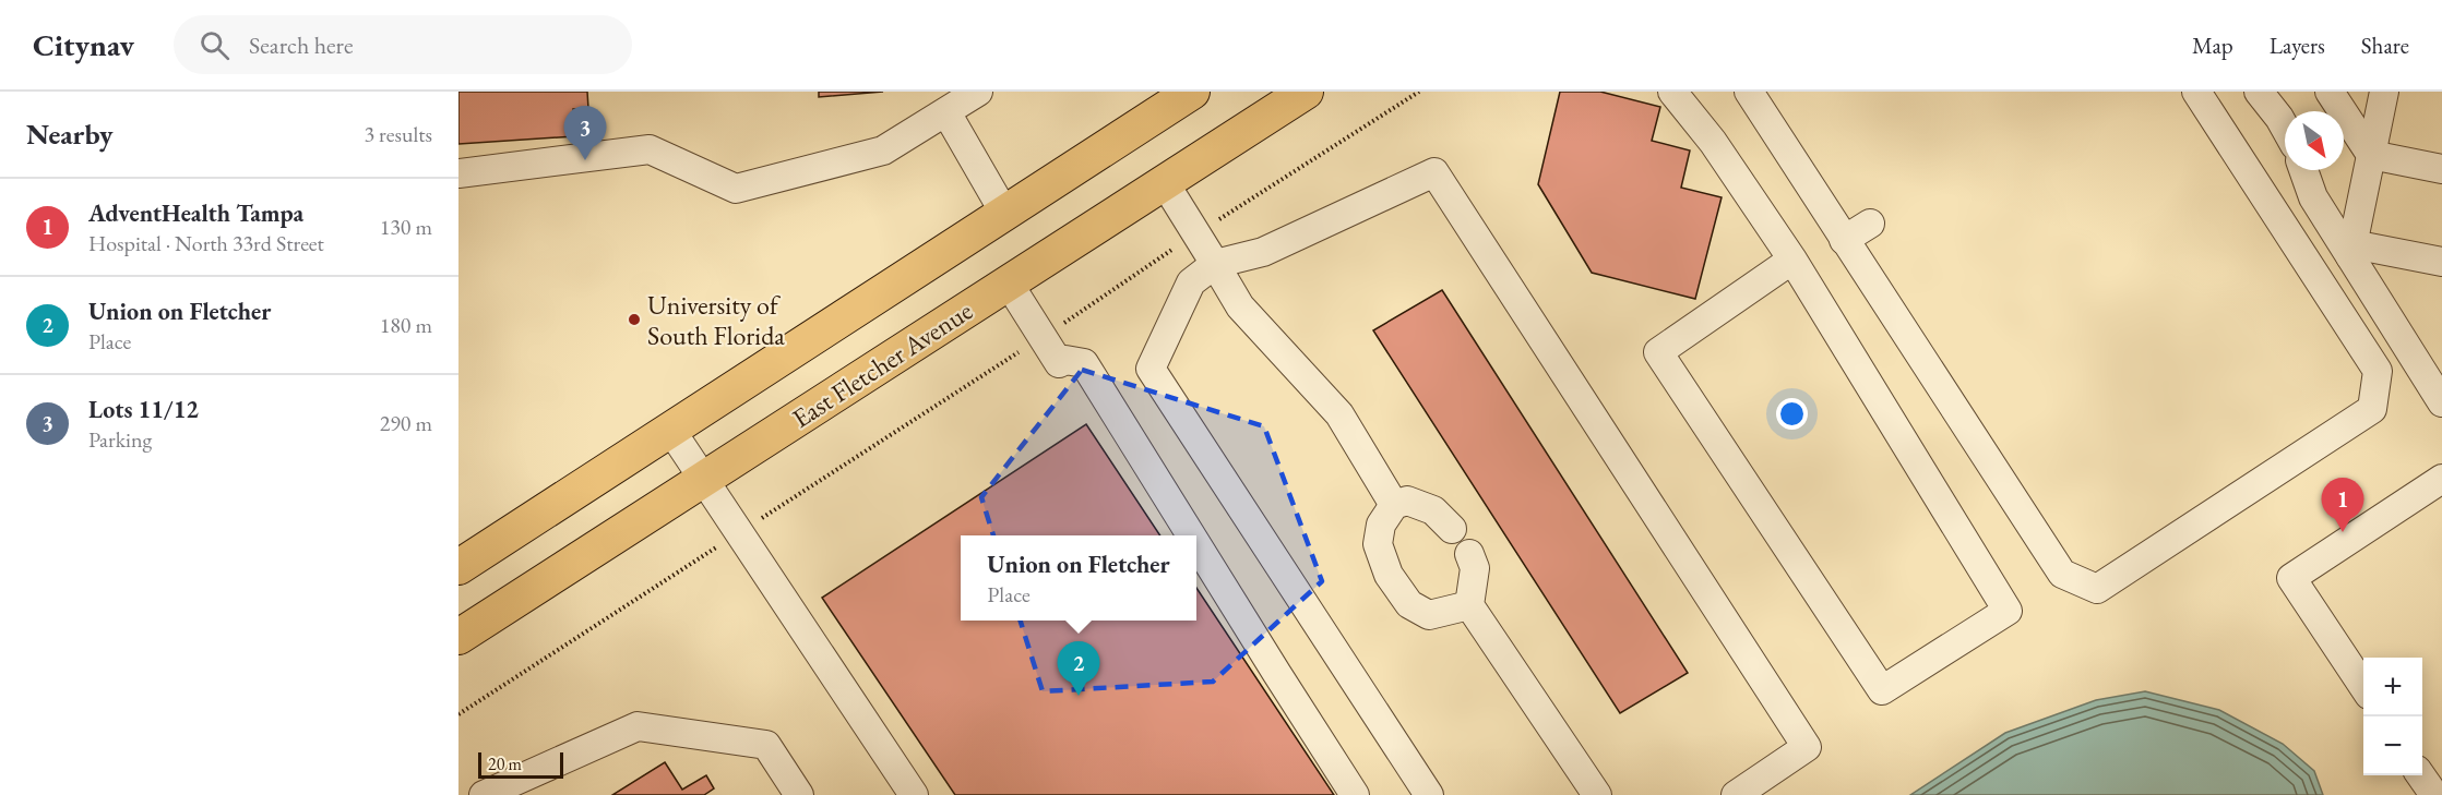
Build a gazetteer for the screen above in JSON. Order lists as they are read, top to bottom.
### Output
{
  "streets": {
    "main road": ["East Fletcher Avenue"]
  },
  "places": ["University of South Florida"],
  "scale_bar": "20 m",
  "north": "bottom right",
  "page": {
    "header": "Citynav",
    "search": "Search here",
    "nav": ["Map", "Layers", "Share"],
    "heading": ["Nearby", "3 results"],
    "pins": ["3", "1", "2"],
    "list": [
      {
        "mark": "1",
        "name": "AdventHealth Tampa",
        "note": "Hospital · North 33rd Street",
        "value": "130 m"
      },
      {
        "mark": "2",
        "name": "Union on Fletcher",
        "note": "Place",
        "value": "180 m"
      },
      {
        "mark": "3",
        "name": "Lots 11/12",
        "note": "Parking",
        "value": "290 m"
      }
    ],
    "popup": ["Union on Fletcher", "Place"],
    "map_buttons": ["+", "−"],
    "scale": "20 m"
  }
}
